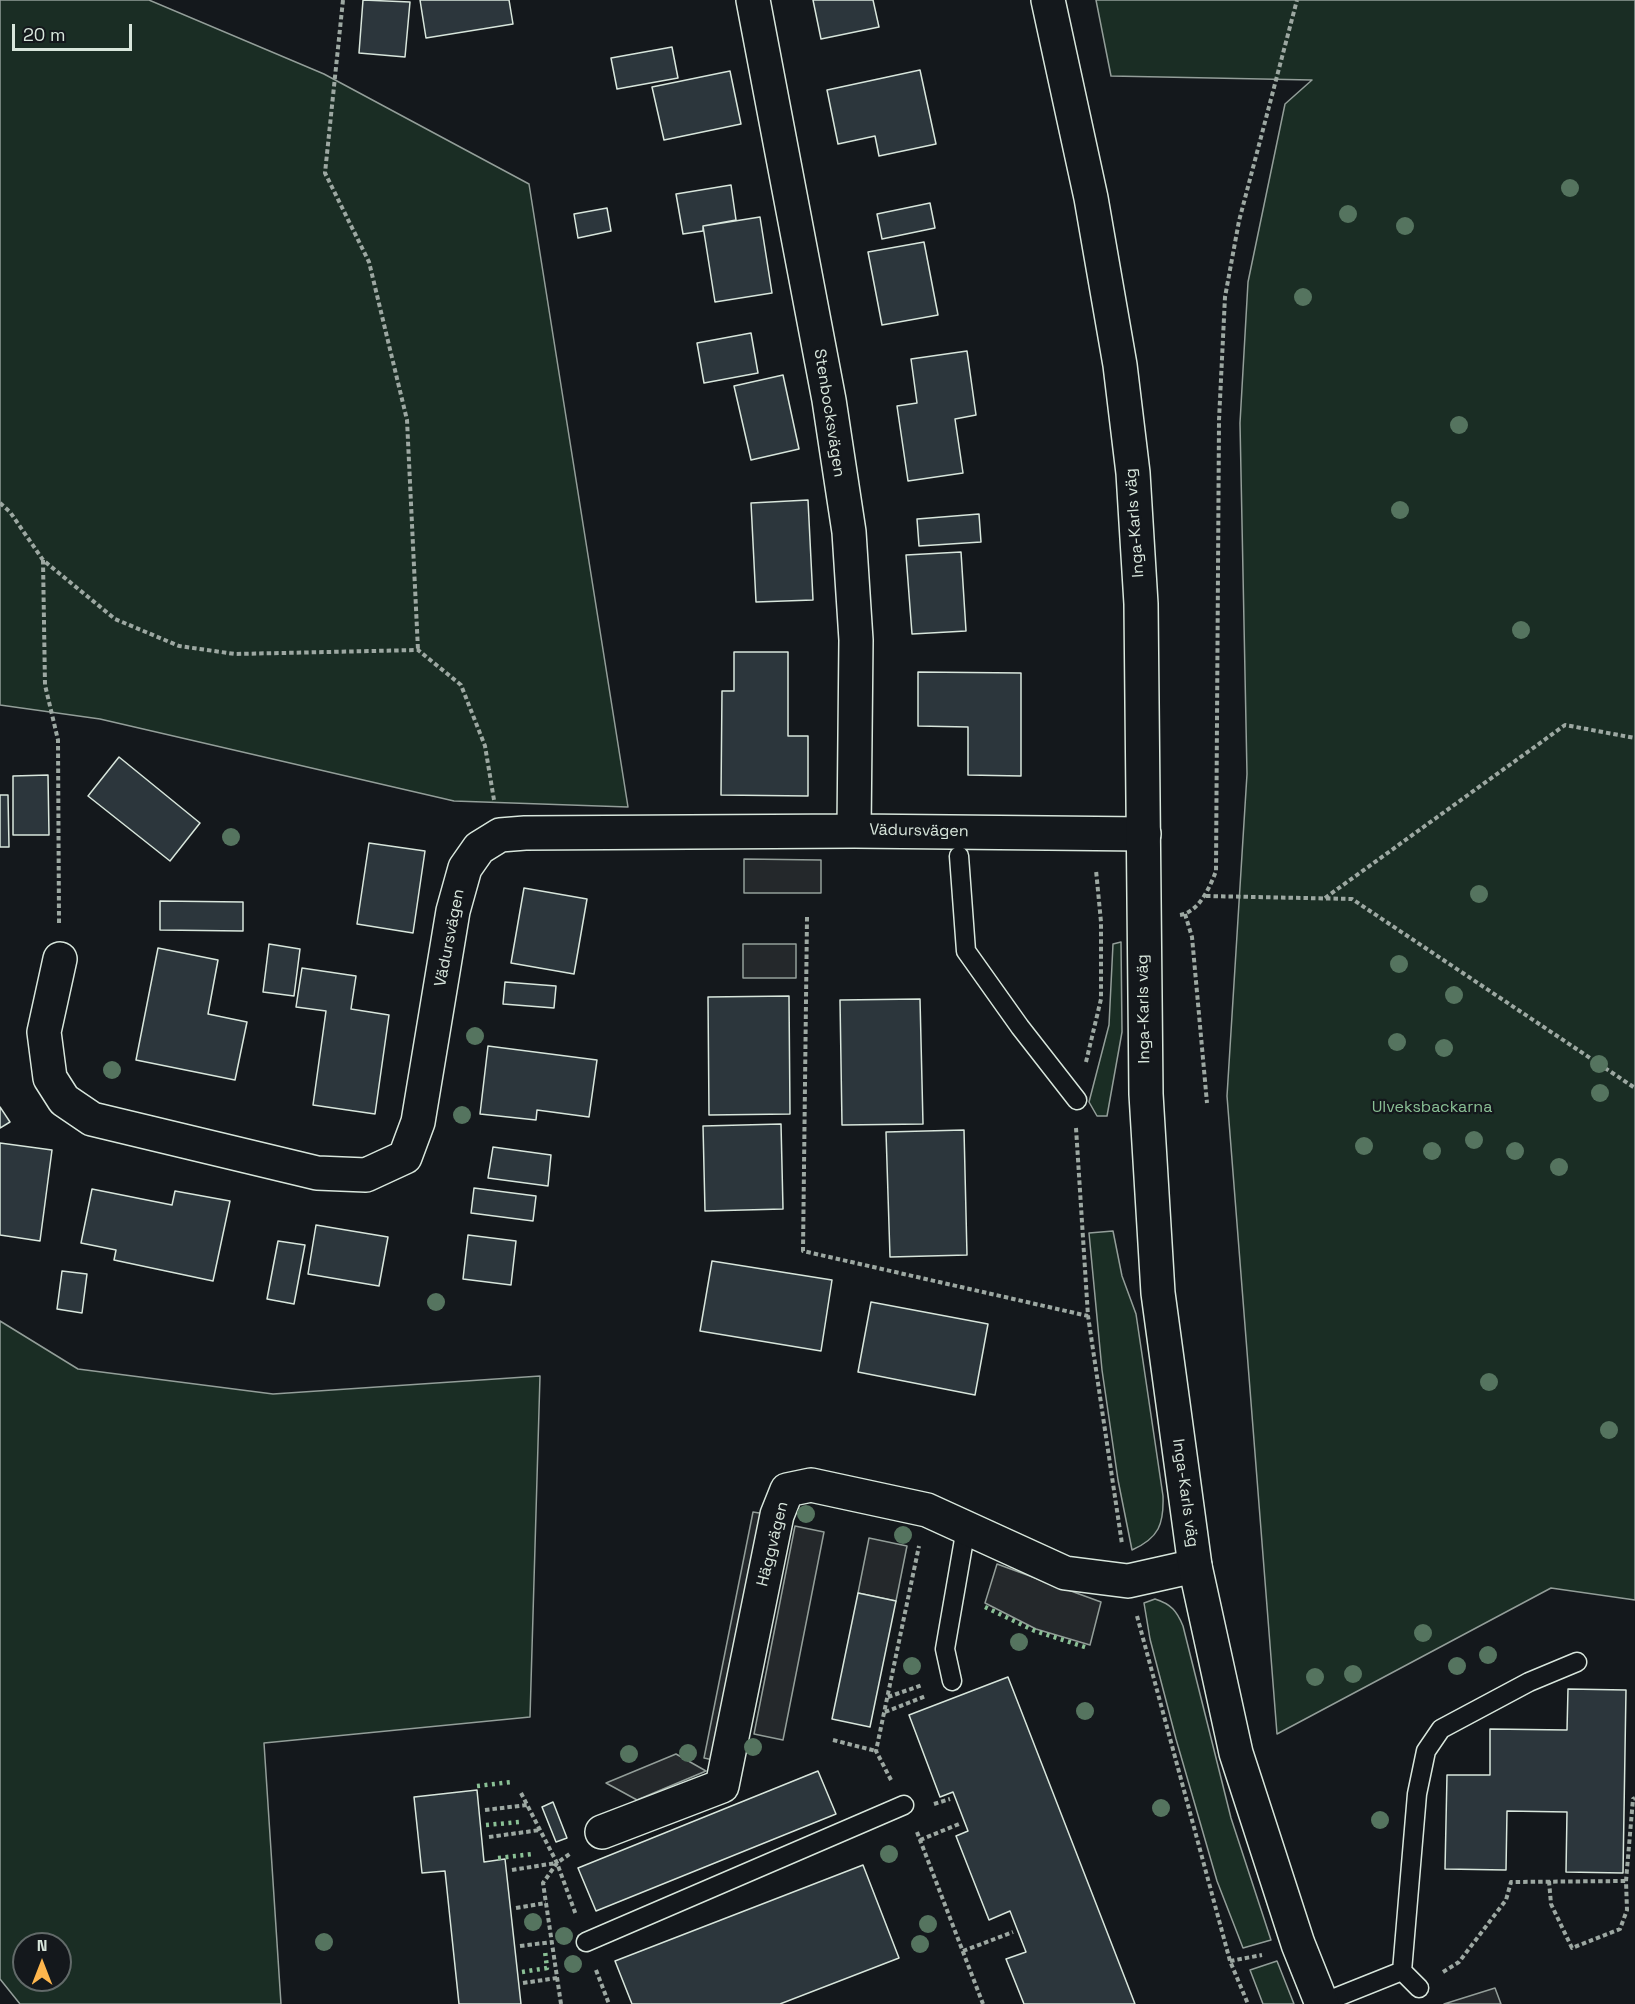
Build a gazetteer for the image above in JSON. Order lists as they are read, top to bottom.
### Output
{
  "streets": {
    "street": [
      "Stenbocksvägen",
      "Inga-Karls väg",
      "Vädursvägen",
      "Häggvägen"
    ]
  },
  "crossings": [
    ["Stenbocksvägen", "Vädursvägen"],
    ["Inga-Karls väg", "Vädursvägen"],
    ["Inga-Karls väg", "Häggvägen"]
  ],
  "parks": ["Ulveksbackarna"],
  "scale_bar": "20 m",
  "north": "top"
}
